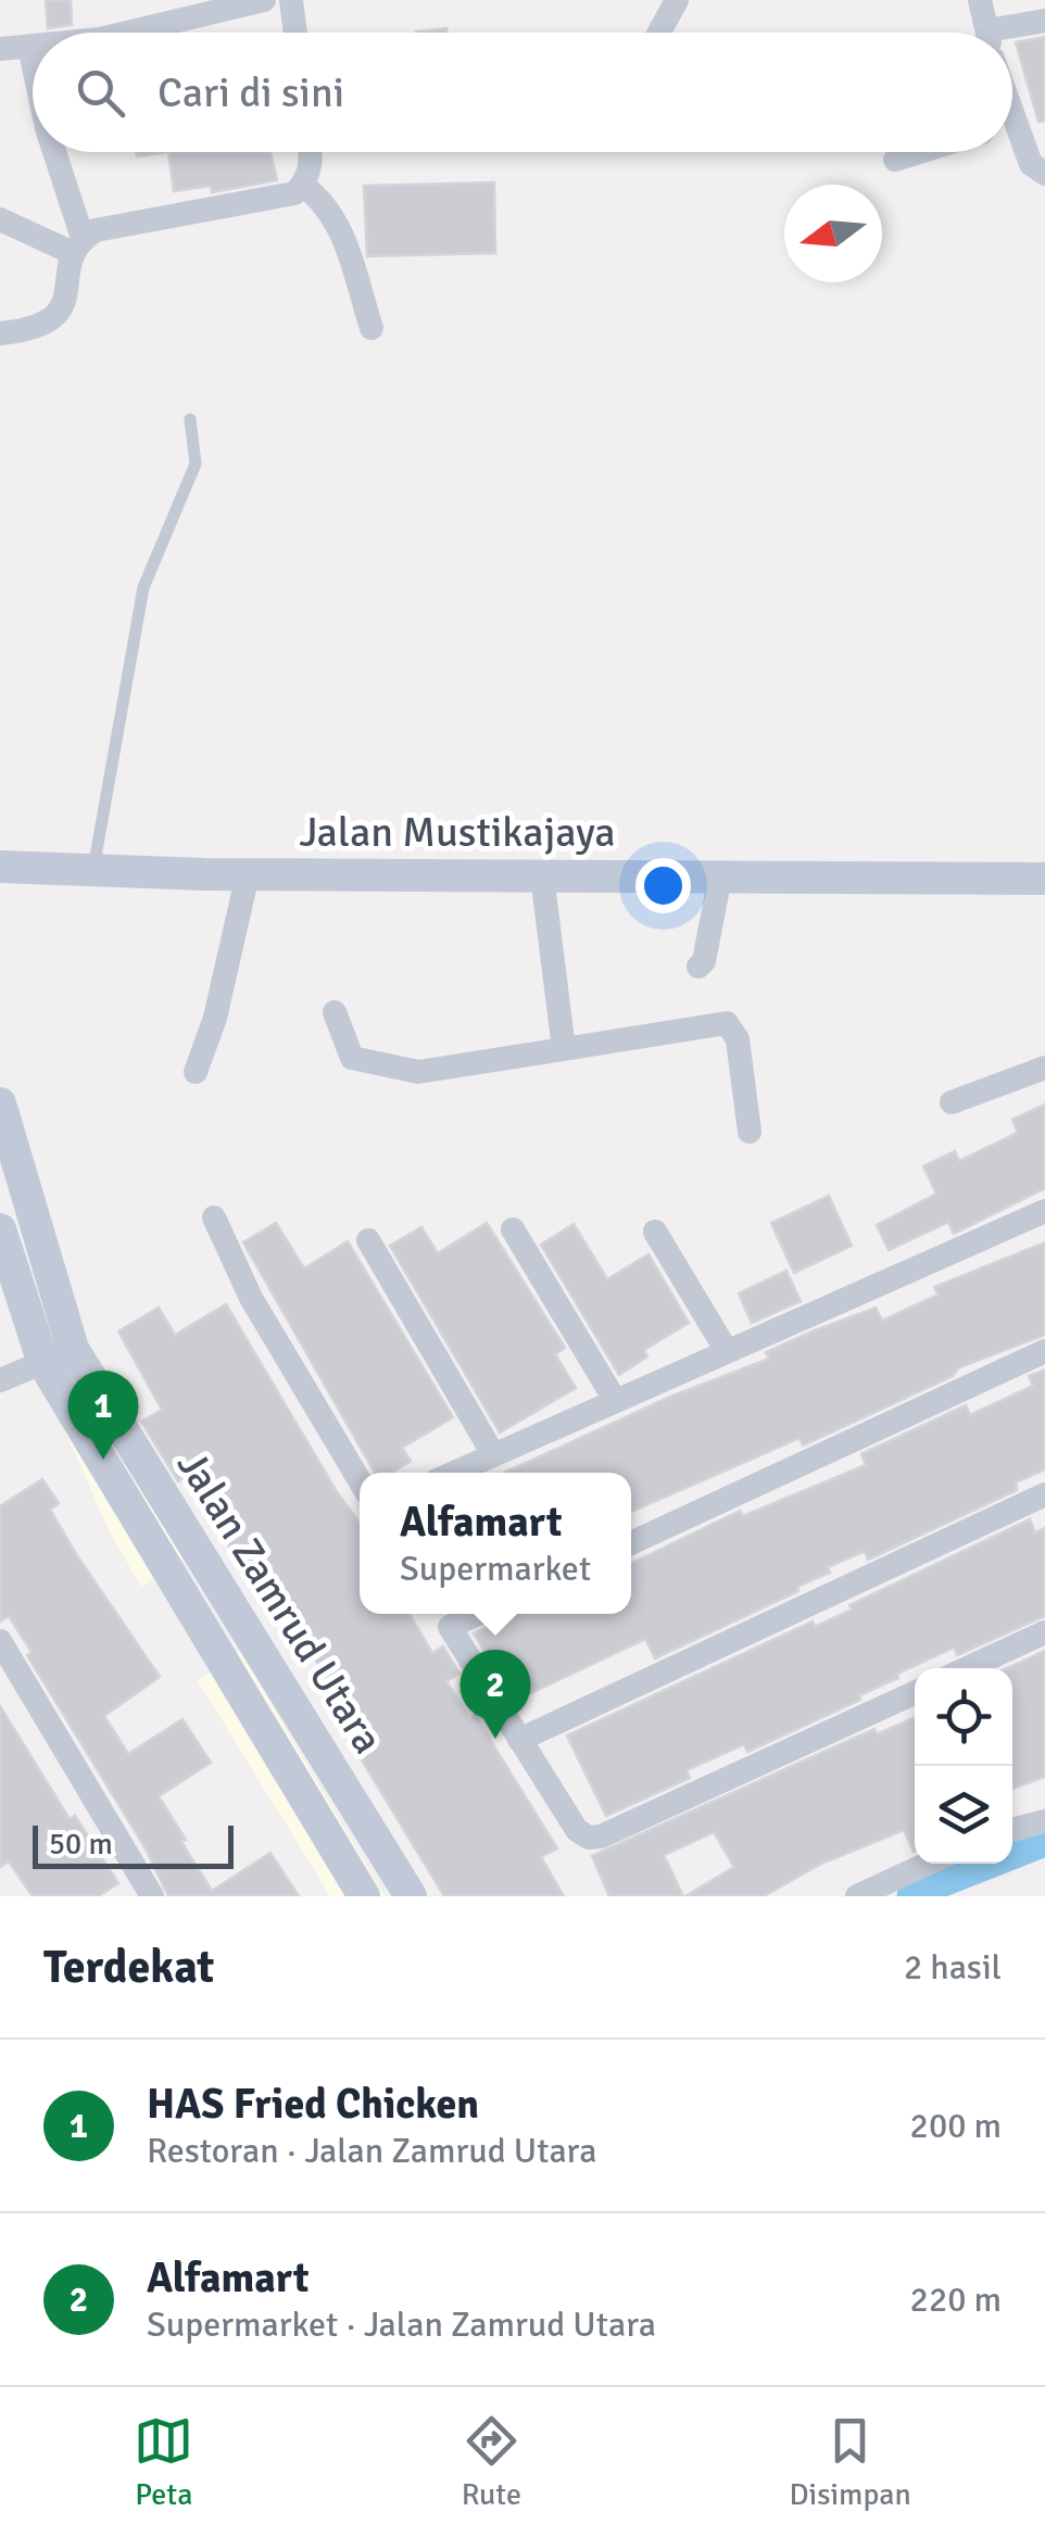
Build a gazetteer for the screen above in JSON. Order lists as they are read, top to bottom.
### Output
{
  "streets": {
    "street": ["Jalan Mustikajaya", "Jalan Zamrud Utara"]
  },
  "scale_bar": "50 m",
  "north": "left",
  "page": {
    "search": "Cari di sini",
    "pins": ["1", "2"],
    "popup": ["Alfamart", "Supermarket"],
    "scale": "50 m",
    "heading": ["Terdekat", "2 hasil"],
    "list": [
      {
        "mark": "1",
        "name": "HAS Fried Chicken",
        "note": "Restoran · Jalan Zamrud Utara",
        "value": "200 m"
      },
      {
        "mark": "2",
        "name": "Alfamart",
        "note": "Supermarket · Jalan Zamrud Utara",
        "value": "220 m"
      }
    ],
    "nav": ["Peta", "Rute", "Disimpan"]
  }
}
